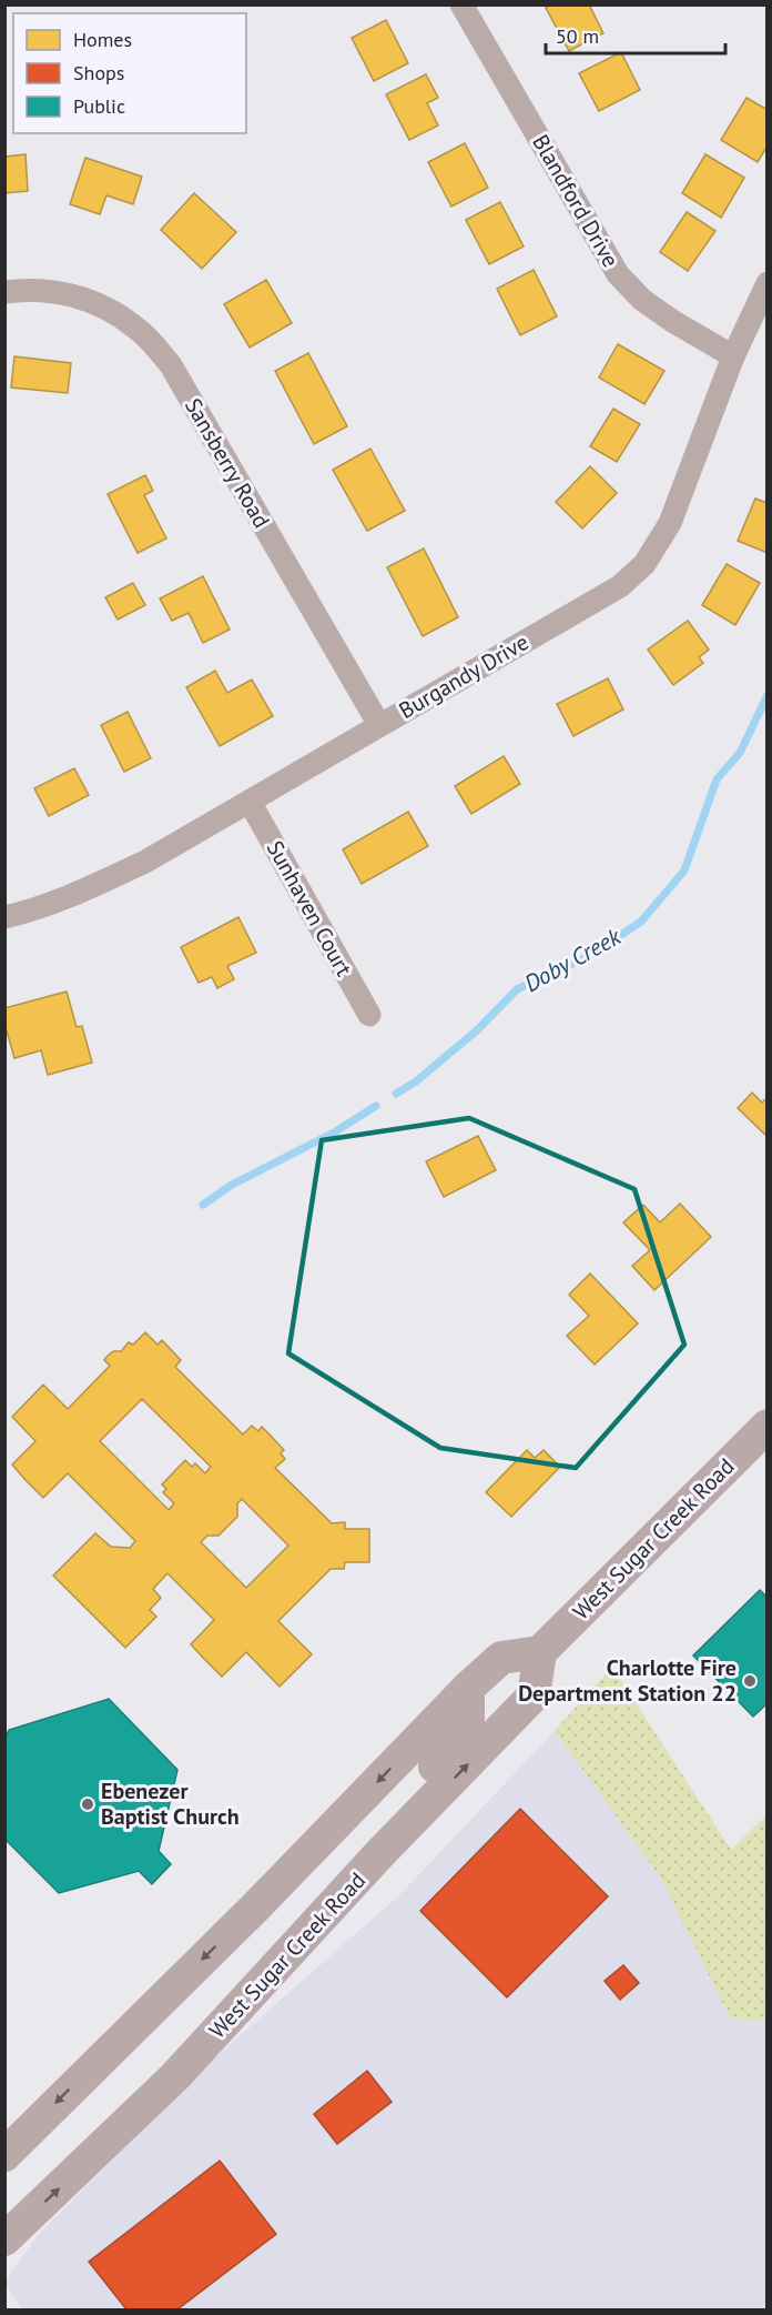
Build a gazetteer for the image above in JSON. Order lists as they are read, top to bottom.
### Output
{
  "streets": {
    "main road": ["West Sugar Creek Road"],
    "street": [
      "Blandford Drive",
      "Sansberry Road",
      "Burgandy Drive",
      "Sunhaven Court"
    ]
  },
  "crossings": [
    ["Blandford Drive", "Burgandy Drive"],
    ["Sansberry Road", "Burgandy Drive"],
    ["Burgandy Drive", "Sunhaven Court"]
  ],
  "water": ["Doby Creek"],
  "places": ["Charlotte Fire Department Station 22", "Ebenezer Baptist Church"],
  "legend": ["Homes", "Shops", "Public"],
  "scale_bar": "50 m"
}
